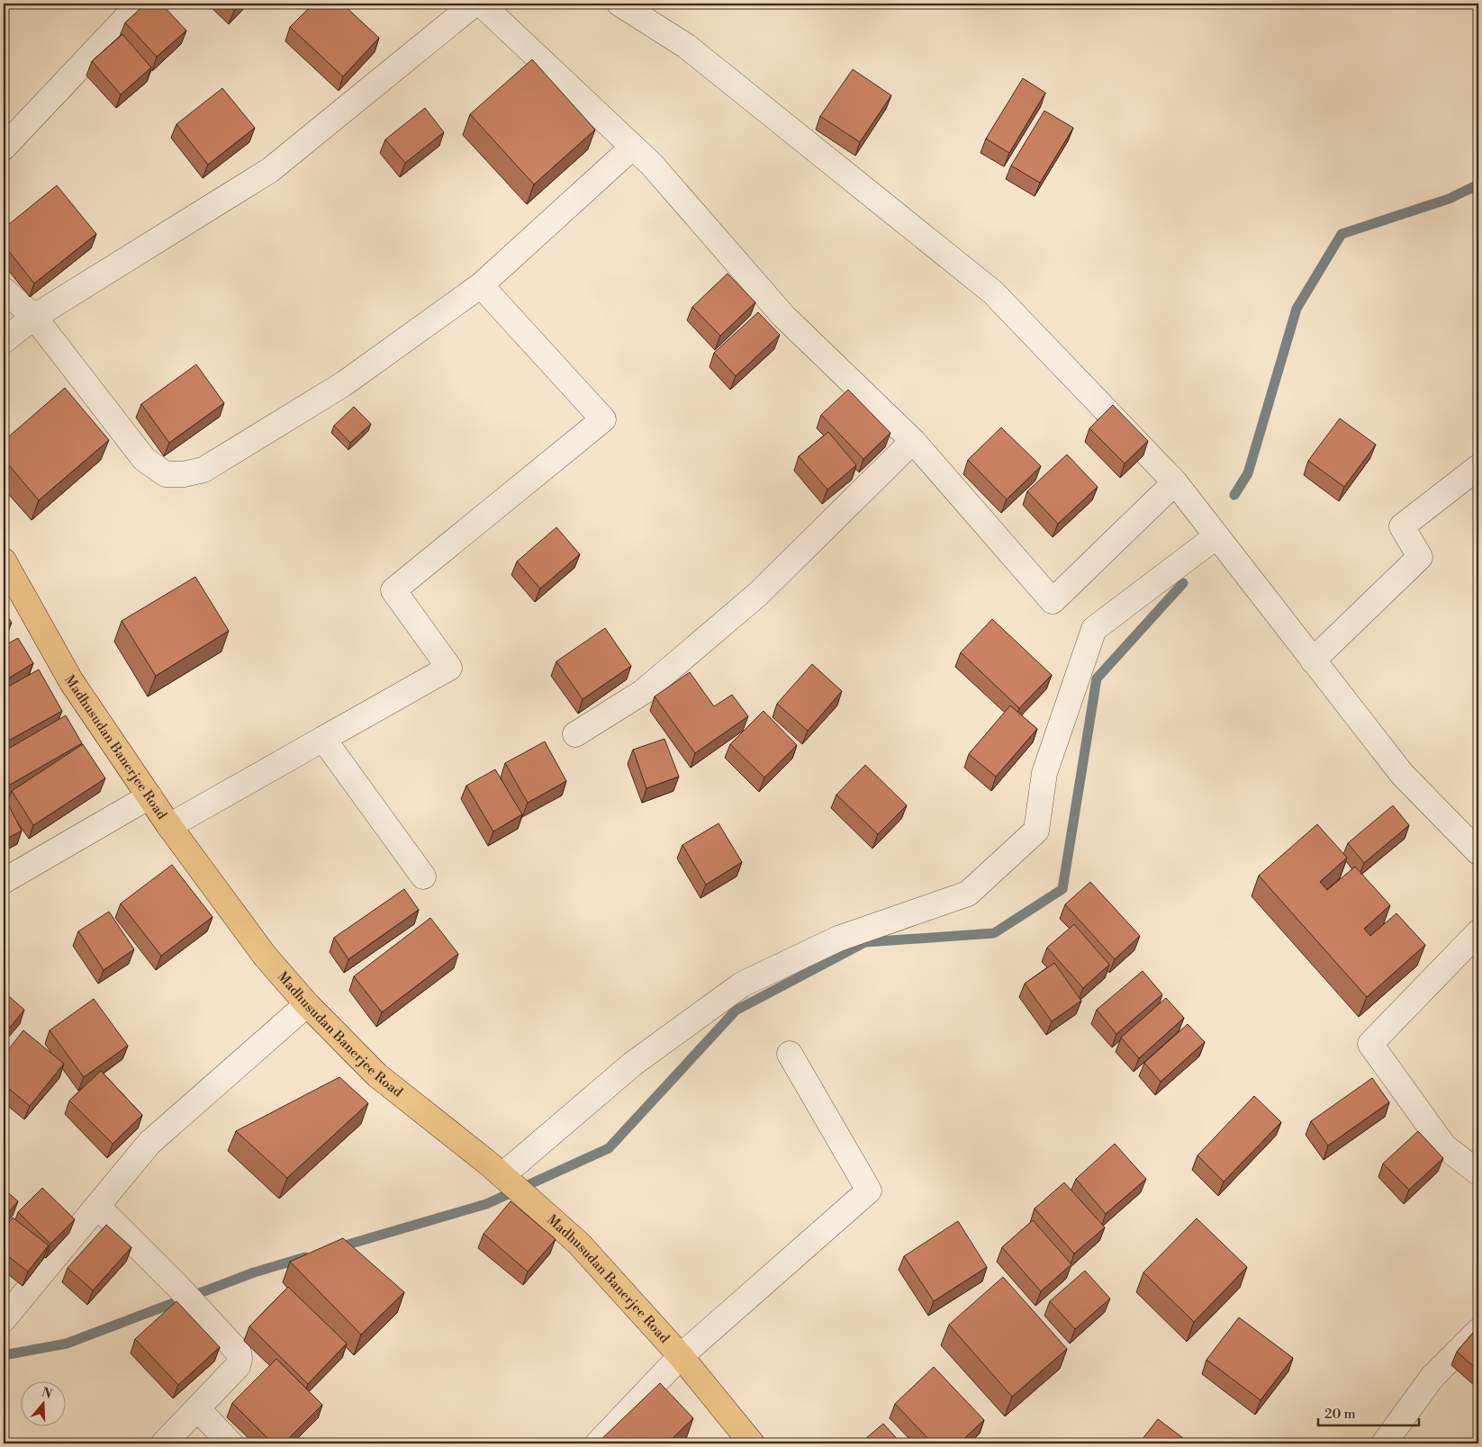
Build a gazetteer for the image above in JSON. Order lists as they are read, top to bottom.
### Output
{
  "streets": {
    "main road": ["Madhusudan Banerjee Road"]
  },
  "scale_bar": "20 m",
  "north": "top"
}
